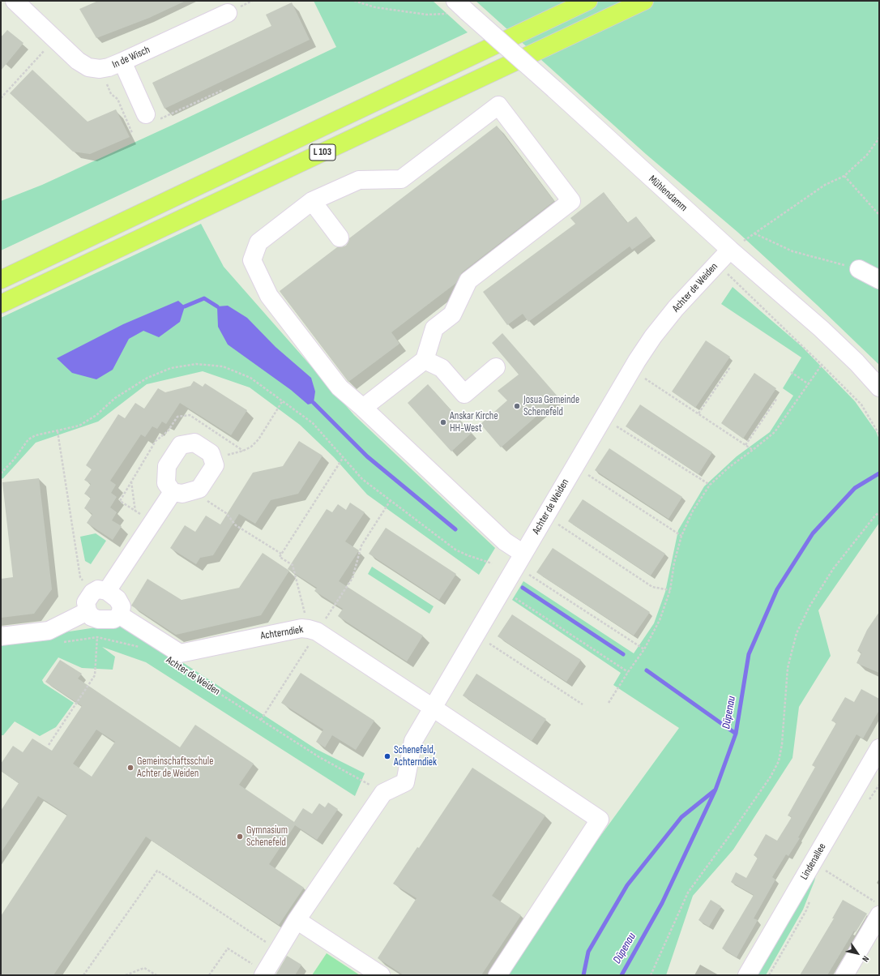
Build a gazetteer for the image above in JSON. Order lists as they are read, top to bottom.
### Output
{
  "streets": {
    "highway": ["L 103"],
    "street": [
      "In de Wisch",
      "Mühlendamm",
      "Achter de Weiden",
      "Achterndiek",
      "Lindenallee"
    ]
  },
  "crossings": [
    ["Mühlendamm", "Achter de Weiden"],
    ["Achter de Weiden", "Achterndiek"]
  ],
  "water": ["Düpenau"],
  "places": [
    "Josua Gemeinde Schenefeld",
    "Anskar Kirche HH-West",
    "Schenefeld, Achterndiek",
    "Gemeinschaftsschule Achter de Weiden",
    "Gymnasium Schenefeld"
  ],
  "north": "bottom right"
}
